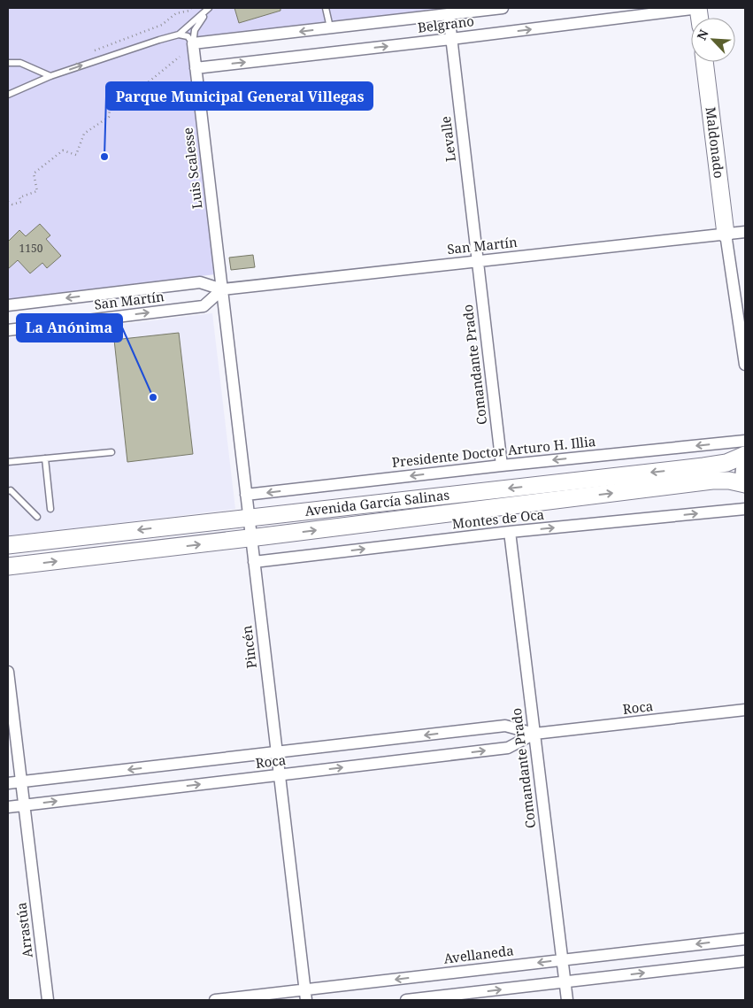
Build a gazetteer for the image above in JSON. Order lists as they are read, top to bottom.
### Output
{
  "streets": {
    "main road": ["Maldonado", "Avenida García Salinas"],
    "street": [
      "Belgrano",
      "Levalle",
      "Luis Scalesse",
      "San Martín",
      "Comandante Prado",
      "Presidente Doctor Arturo H. Illia",
      "Montes de Oca",
      "Pincén",
      "Roca",
      "Arrastúa",
      "Avellaneda"
    ]
  },
  "crossings": [
    ["Belgrano", "Levalle"],
    ["Belgrano", "Luis Scalesse"],
    ["Levalle", "San Martín"],
    ["Levalle", "Comandante Prado"],
    ["Maldonado", "San Martín"],
    ["Luis Scalesse", "San Martín"],
    ["Luis Scalesse", "Pincén"],
    ["San Martín", "Comandante Prado"],
    ["San Martín", "Pincén"],
    ["Comandante Prado", "Presidente Doctor Arturo H. Illia"],
    ["Comandante Prado", "Montes de Oca"],
    ["Comandante Prado", "Roca"],
    ["Comandante Prado", "Avellaneda"],
    ["Presidente Doctor Arturo H. Illia", "Pincén"],
    ["Avenida García Salinas", "Pincén"],
    ["Montes de Oca", "Pincén"],
    ["Pincén", "Roca"],
    ["Pincén", "Avellaneda"],
    ["Roca", "Arrastúa"]
  ],
  "one_way": ["Presidente Doctor Arturo H. Illia", "Montes de Oca"],
  "places": ["Parque Municipal General Villegas", "La Anónima"],
  "house_numbers": ["1150"],
  "north": "top left"
}
